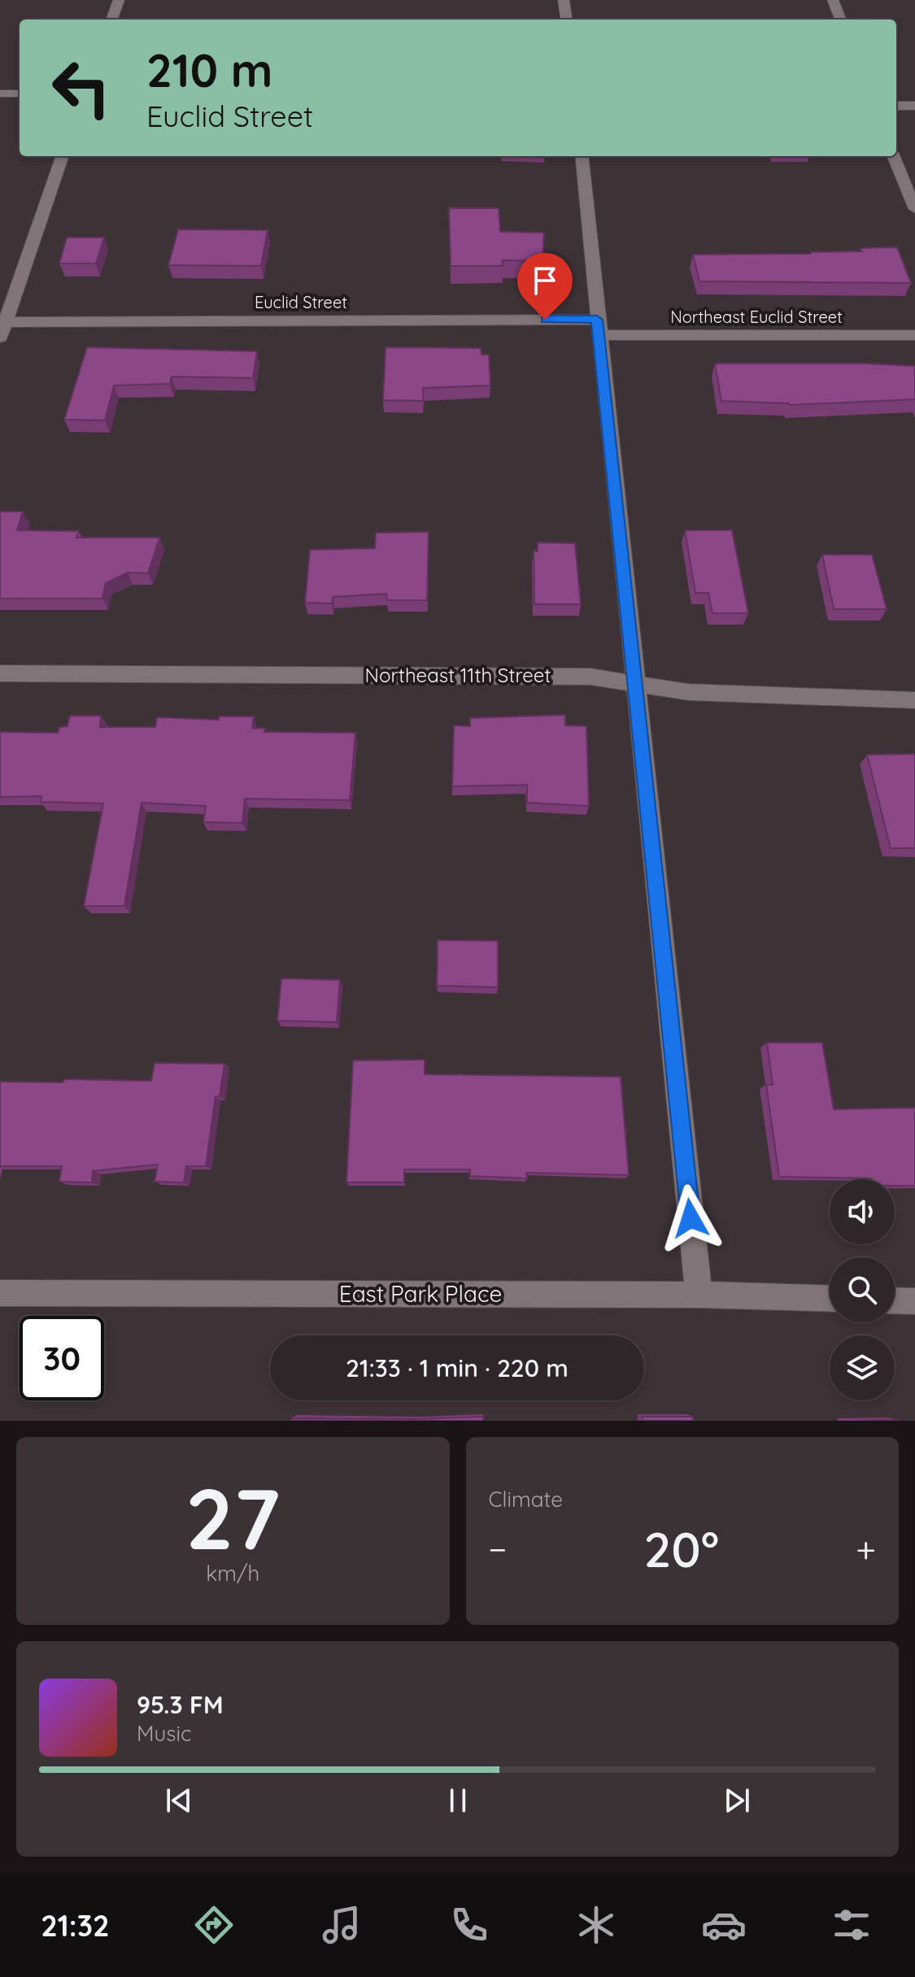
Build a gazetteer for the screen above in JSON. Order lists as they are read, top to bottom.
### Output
{
  "streets": {
    "street": [
      "Euclid Street",
      "Northeast Euclid Street",
      "Northeast 11th Street",
      "East Park Place"
    ]
  },
  "crossings": [
    ["Euclid Street", "Northeast Euclid Street"]
  ],
  "page": {
    "turn": ["210 m", "Euclid Street"],
    "limit": "30",
    "trip": "21:33 · 1 min · 220 m",
    "tile": [
      ["27", "km/h"],
      "Climate"
    ],
    "heat": ["−", "20°", "+"],
    "song": ["95.3 FM", "Music"],
    "tabs": "21:32"
  }
}
